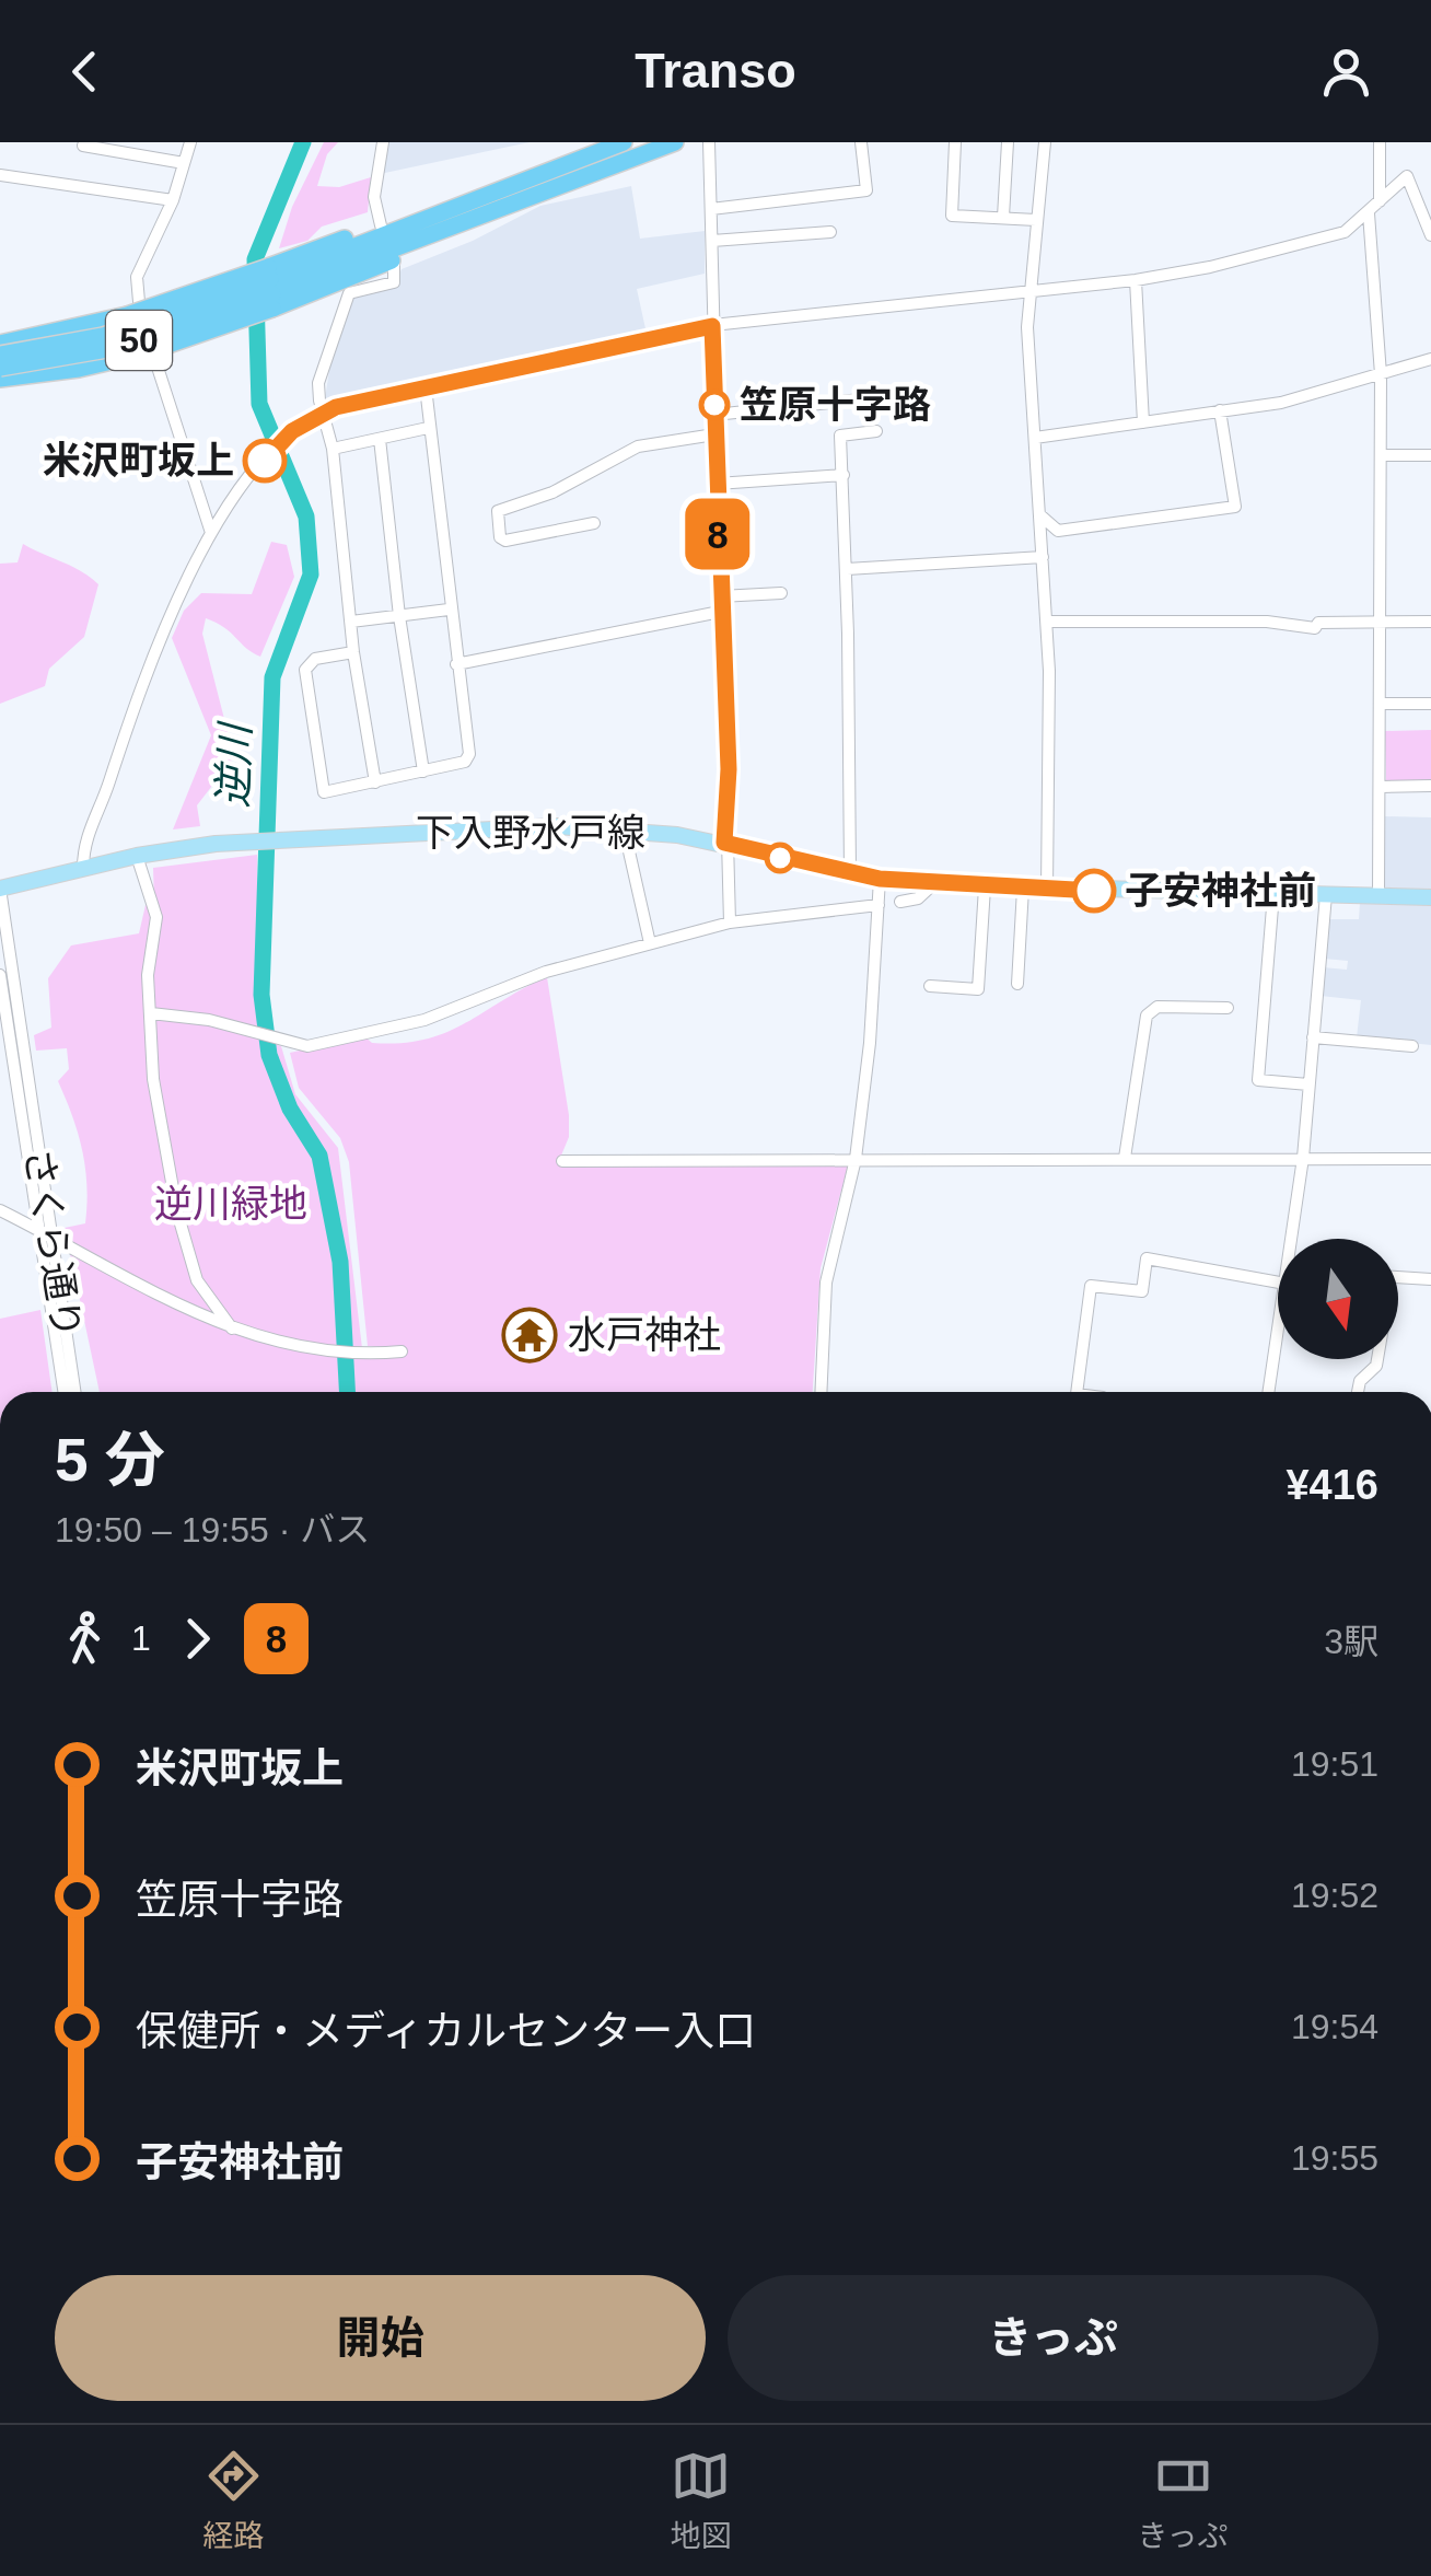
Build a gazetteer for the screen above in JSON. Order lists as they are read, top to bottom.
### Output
{
  "streets": {
    "highway": ["50"],
    "main road": ["下入野水戸線"],
    "street": ["さくら通り"]
  },
  "water": ["逆川"],
  "parks": ["逆川緑地"],
  "places": {
    "other": ["笠原十字路", "米沢町坂上", "子安神社前"],
    "temple": ["水戸神社"]
  },
  "lines": ["bus line 8"],
  "north": "bottom",
  "page": {
    "header": "Transo",
    "on_map": "8",
    "heading": ["5 分", "19:50 – 19:55 · バス", "¥416"],
    "legs": ["1", "8", "3駅"],
    "list": [
      {
        "name": "米沢町坂上",
        "value": "19:51"
      },
      {
        "name": "笠原十字路",
        "value": "19:52"
      },
      {
        "name": "保健所・メディカルセンター入口",
        "value": "19:54"
      },
      {
        "name": "子安神社前",
        "value": "19:55"
      }
    ],
    "buttons": ["開始", "きっぷ"],
    "tabs": ["経路", "地図", "きっぷ"]
  }
}
